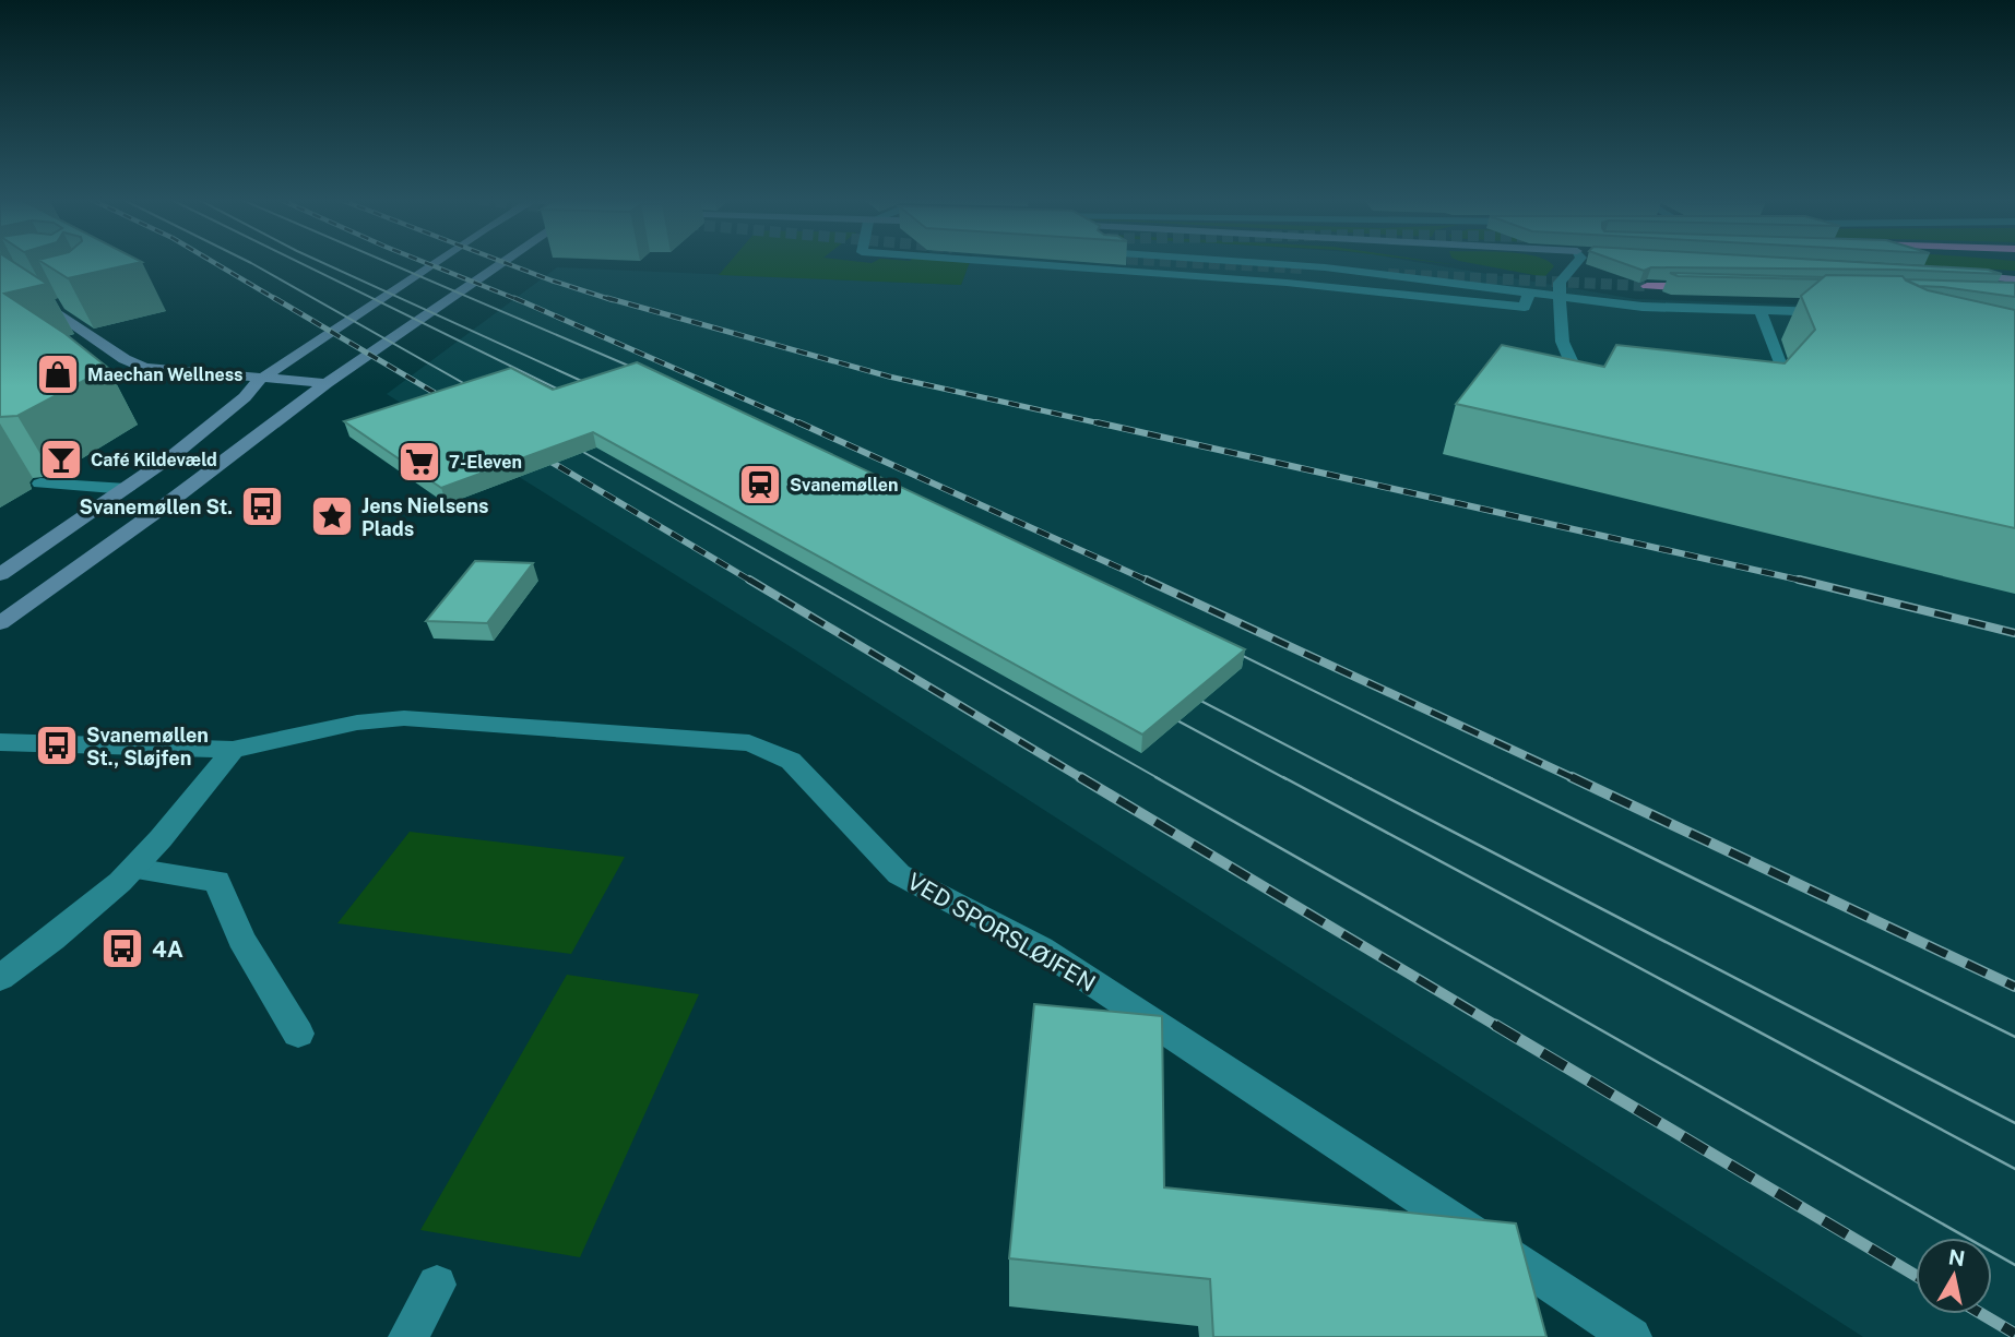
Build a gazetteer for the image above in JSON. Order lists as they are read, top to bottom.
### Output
{
  "streets": {
    "street": ["VED SPORSLØJFEN"]
  },
  "places": {
    "shop": ["Maechan Wellness"],
    "bar": ["Café Kildevæld"],
    "supermarket": ["7-Eleven"],
    "station": ["Svanemøllen"],
    "bus stop": ["Svanemøllen St.", "Svanemøllen St., Sløjfen", "4A"],
    "place": ["Jens Nielsens Plads"]
  },
  "north": "top"
}
